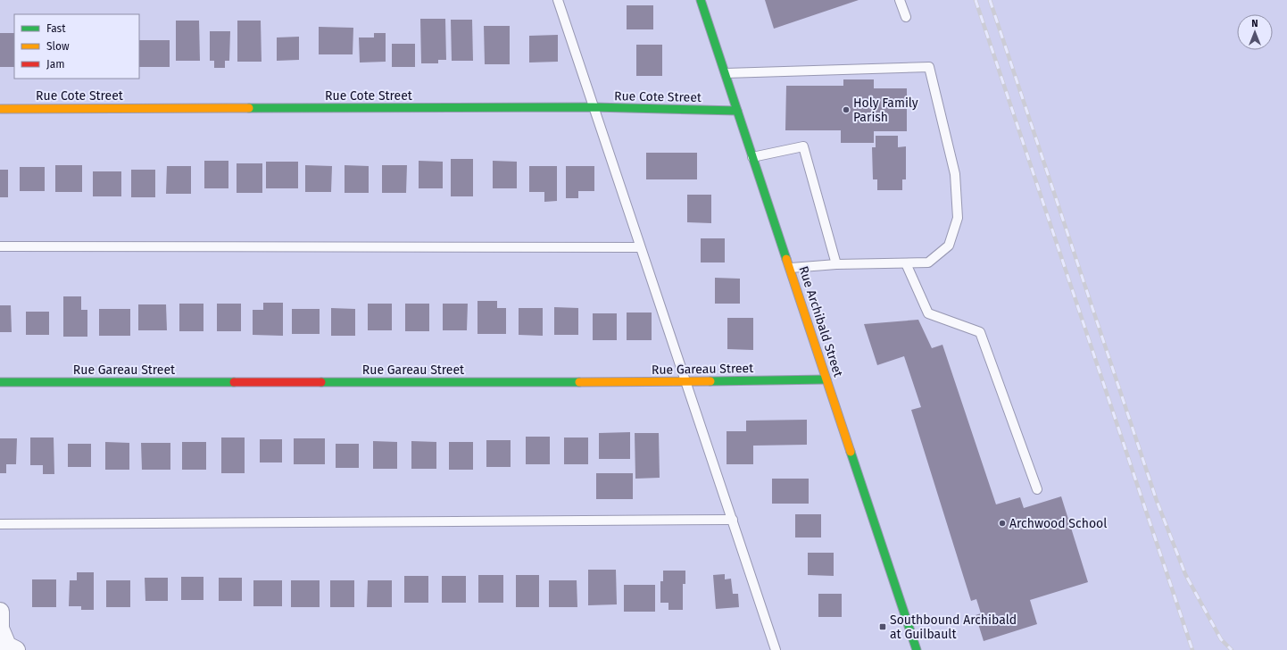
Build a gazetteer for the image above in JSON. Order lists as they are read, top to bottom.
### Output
{
  "streets": {
    "street": ["Rue Cote Street", "Rue Archibald Street", "Rue Gareau Street"]
  },
  "crossings": [
    ["Rue Cote Street", "Rue Archibald Street"],
    ["Rue Archibald Street", "Rue Gareau Street"]
  ],
  "places": {
    "other": ["Holy Family Parish", "Archwood School"],
    "transit": ["Southbound Archibald at Guilbault"]
  },
  "legend": ["Fast", "Slow", "Jam"],
  "north": "top"
}
